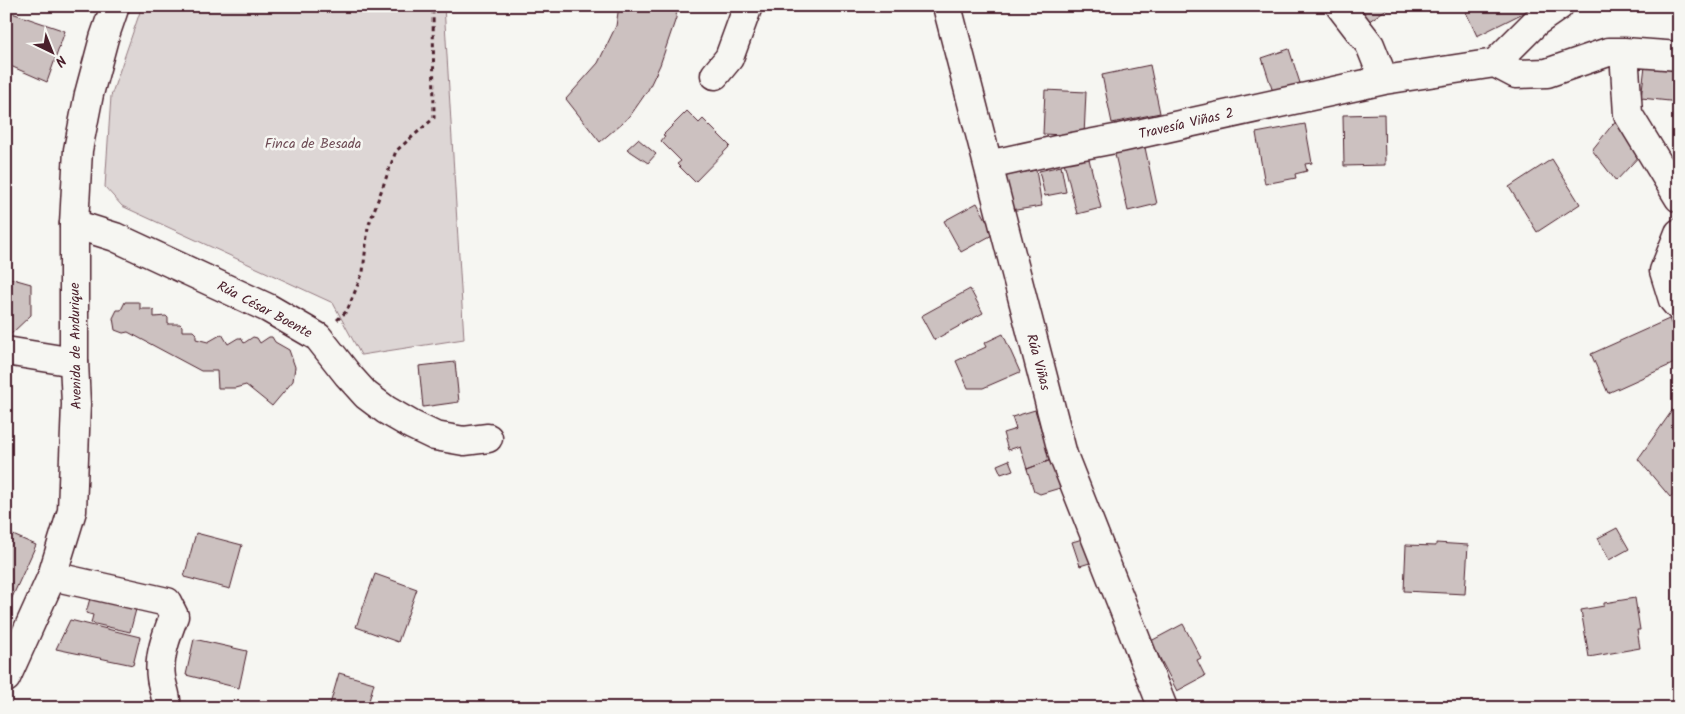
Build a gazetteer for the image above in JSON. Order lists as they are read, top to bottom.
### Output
{
  "streets": {
    "street": [
      "Travesía Viñas 2",
      "Rúa César Boente",
      "Avenida de Andurique",
      "Rúa Viñas"
    ]
  },
  "crossings": [
    ["Travesía Viñas 2", "Rúa Viñas"],
    ["Rúa César Boente", "Avenida de Andurique"]
  ],
  "parks": ["Finca de Besada"],
  "north": "bottom right"
}
